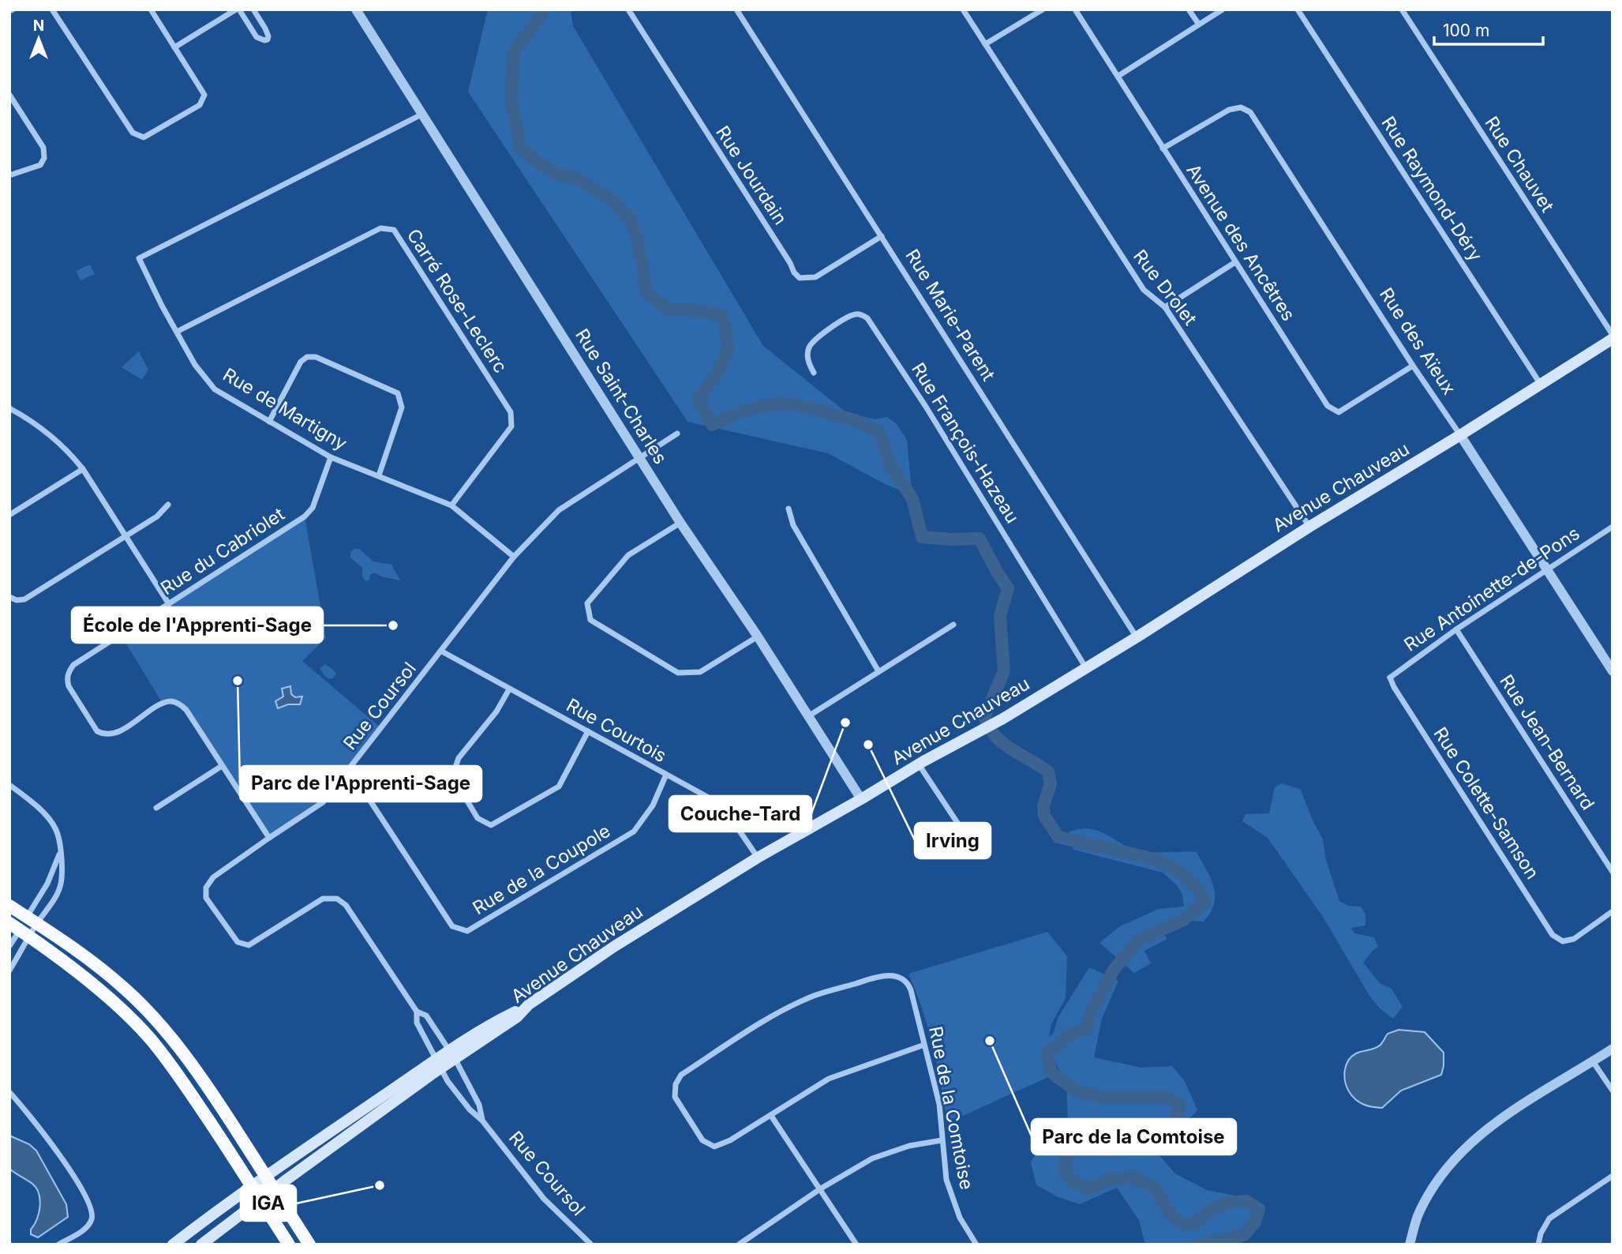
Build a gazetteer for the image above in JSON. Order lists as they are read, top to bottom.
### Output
{
  "streets": {
    "main road": ["Avenue Chauveau"],
    "street": [
      "Rue Chauvet",
      "Rue Jourdain",
      "Rue Raymond-Déry",
      "Avenue des Ancêtres",
      "Rue Drolet",
      "Carré Rose-Leclerc",
      "Rue Marie-Parent",
      "Rue des Aïeux",
      "Rue Saint-Charles",
      "Rue de Martigny",
      "Rue François-Hazeau",
      "Rue du Cabriolet",
      "Rue Antoinette-de-Pons",
      "Rue Coursol",
      "Rue Courtois",
      "Rue Jean-Bernard",
      "Rue Colette-Samson",
      "Rue de la Coupole",
      "Rue de la Comtoise"
    ]
  },
  "crossings": [
    ["Rue Jourdain", "Rue Marie-Parent"],
    ["Rue Raymond-Déry", "Avenue Chauveau"],
    ["Avenue des Ancêtres", "Rue des Aïeux"],
    ["Rue Drolet", "Avenue Chauveau"],
    ["Carré Rose-Leclerc", "Rue de Martigny"],
    ["Rue Marie-Parent", "Avenue Chauveau"],
    ["Rue des Aïeux", "Avenue Chauveau"],
    ["Rue des Aïeux", "Rue Antoinette-de-Pons"],
    ["Rue Saint-Charles", "Rue de Martigny"],
    ["Rue Saint-Charles", "Avenue Chauveau"],
    ["Rue Saint-Charles", "Rue Coursol"],
    ["Rue de Martigny", "Rue du Cabriolet"],
    ["Rue de Martigny", "Rue Coursol"],
    ["Rue François-Hazeau", "Avenue Chauveau"],
    ["Avenue Chauveau", "Rue Coursol"],
    ["Avenue Chauveau", "Rue Courtois"],
    ["Rue du Cabriolet", "Rue Coursol"],
    ["Rue Antoinette-de-Pons", "Rue Jean-Bernard"],
    ["Rue Antoinette-de-Pons", "Rue Colette-Samson"],
    ["Rue Coursol", "Rue Courtois"],
    ["Rue Coursol", "Rue de la Coupole"],
    ["Rue Courtois", "Rue de la Coupole"]
  ],
  "places": [
    "École de l'Apprenti-Sage",
    "Parc de l'Apprenti-Sage",
    "Couche-Tard",
    "Irving",
    "Parc de la Comtoise",
    "IGA"
  ],
  "scale_bar": "100 m",
  "north": "top"
}
